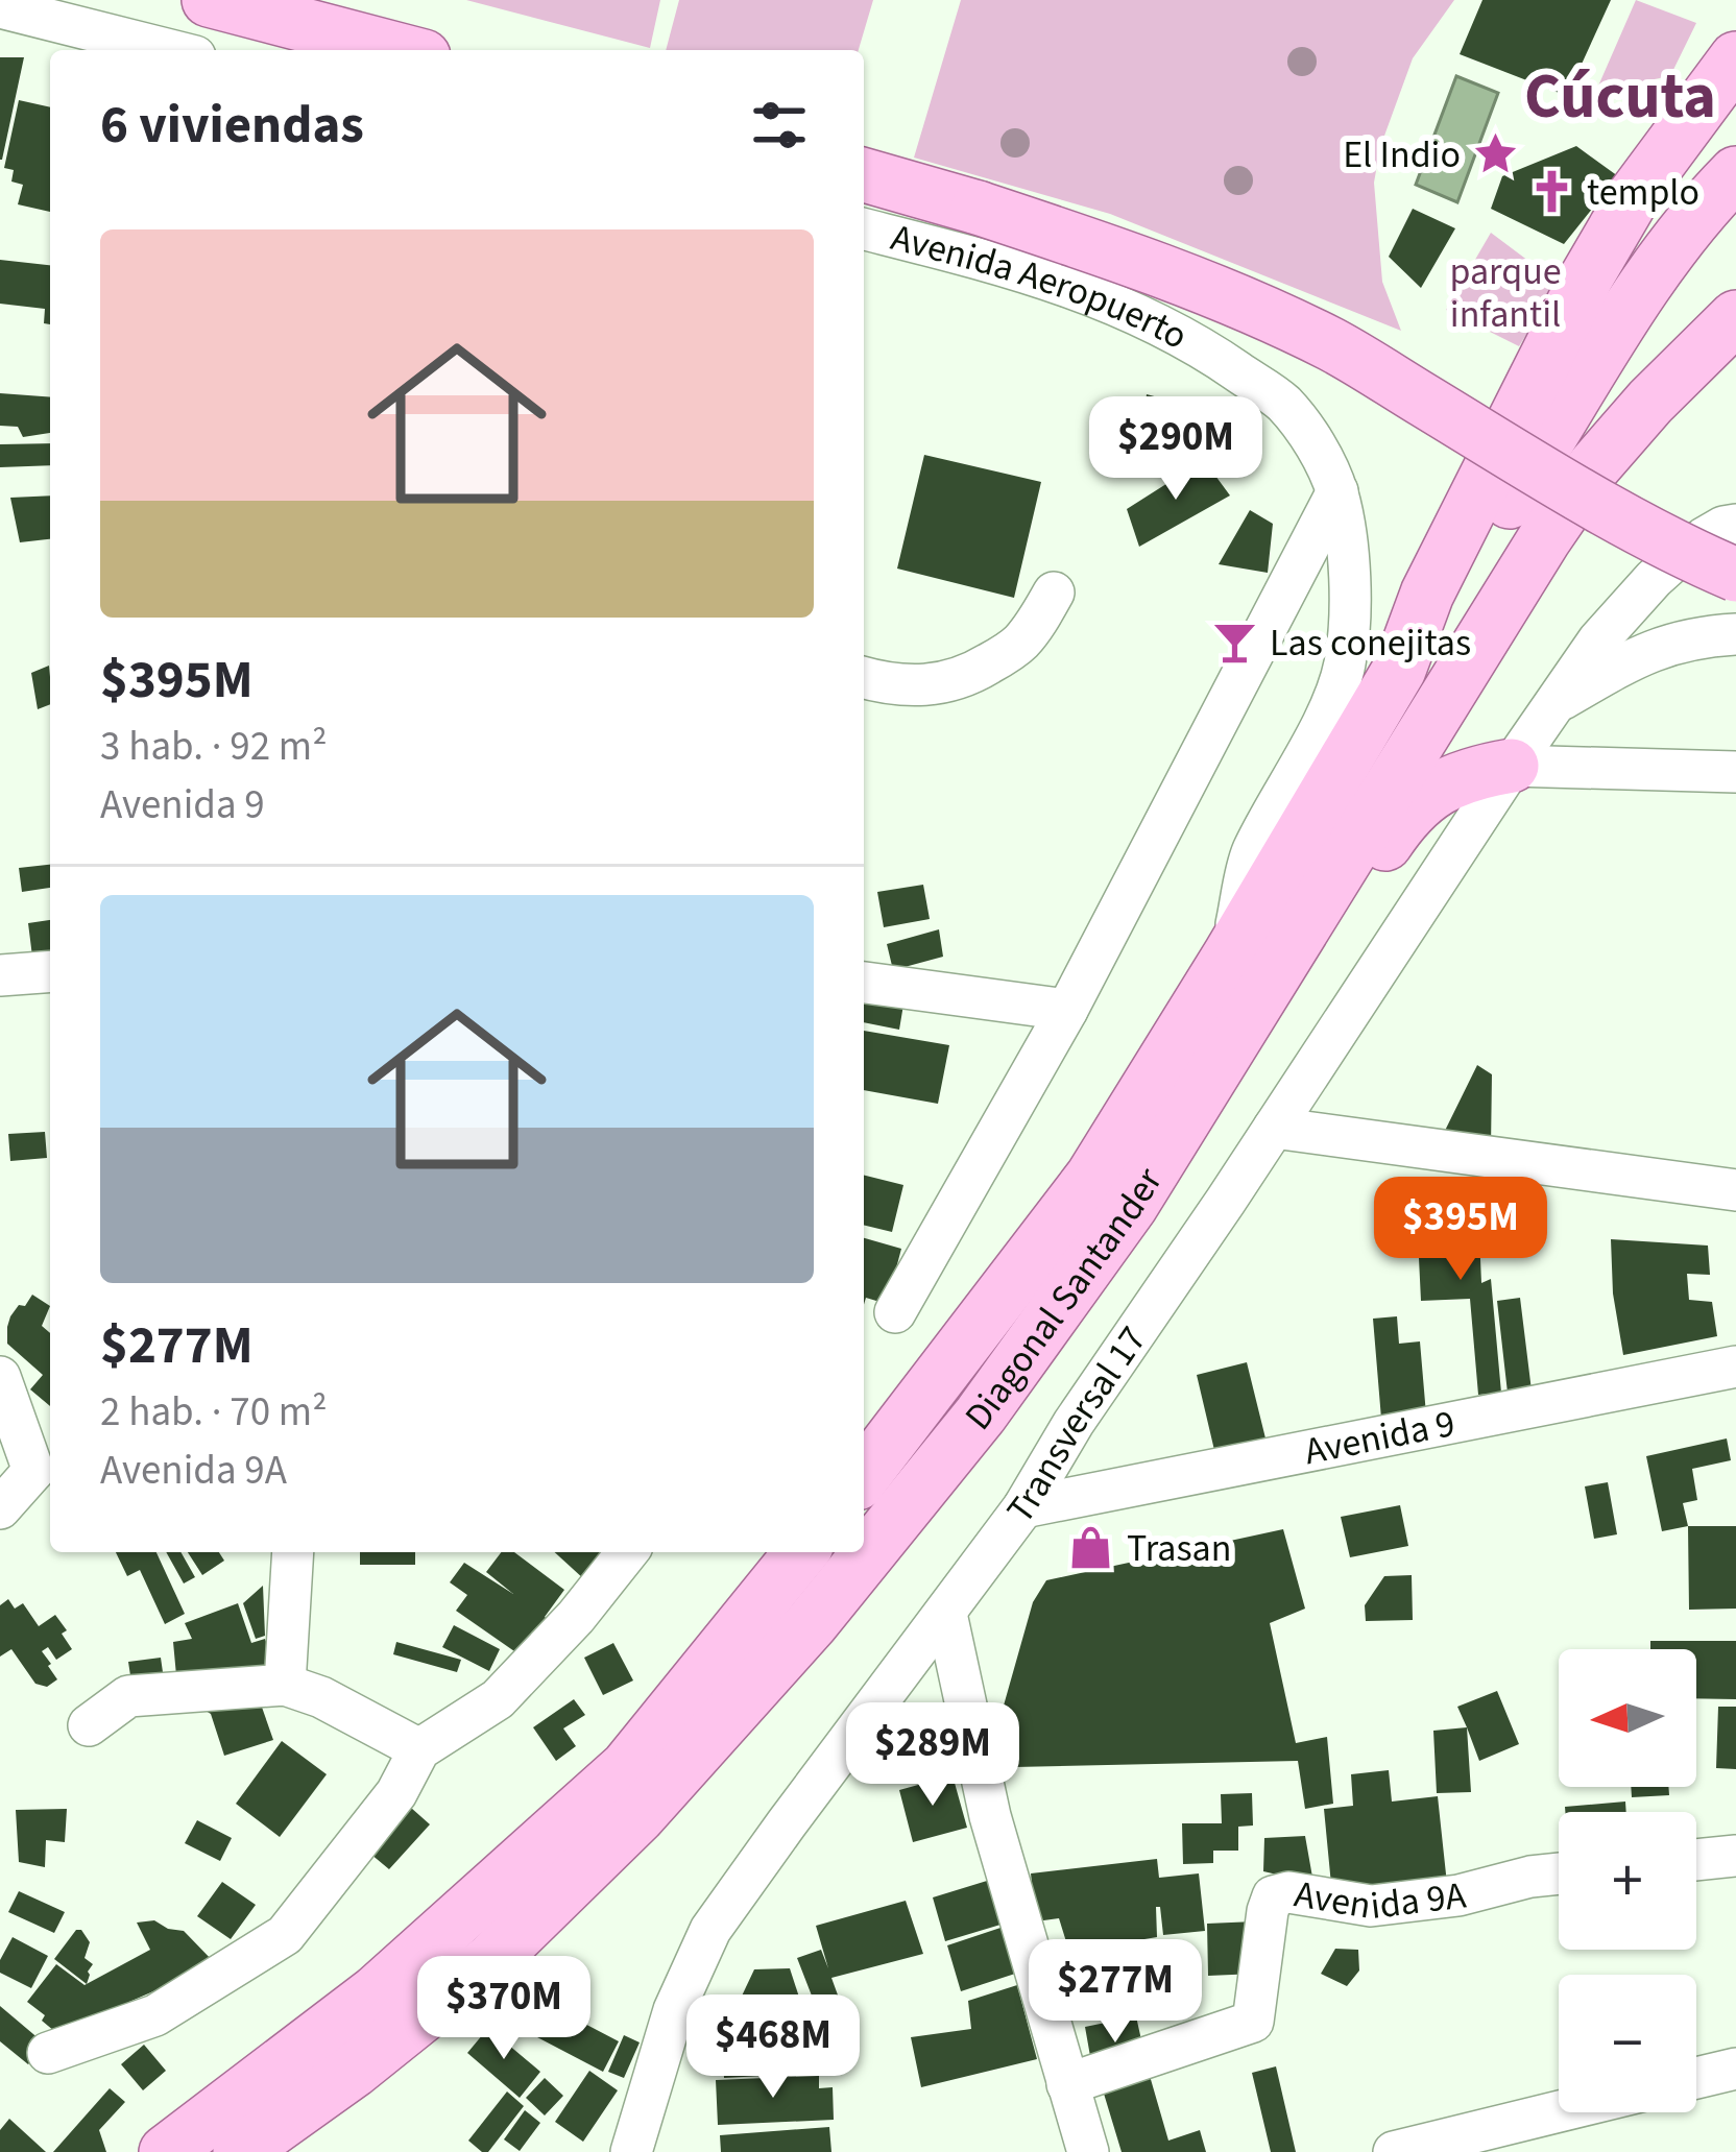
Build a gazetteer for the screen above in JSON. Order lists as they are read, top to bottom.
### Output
{
  "streets": {
    "main road": ["Avenida Aeropuerto", "Diagonal Santander"],
    "street": ["Transversal 17", "Avenida 9", "Avenida 9A"]
  },
  "crossings": [
    ["Avenida Aeropuerto", "Diagonal Santander"],
    ["Transversal 17", "Avenida 9"]
  ],
  "districts": ["Cúcuta"],
  "parks": ["parque infantil"],
  "places": {
    "place": ["El Indio"],
    "church": ["templo"],
    "bar": ["Las conejitas"],
    "shop": ["Trasan"]
  },
  "north": "left",
  "page": {
    "heading": "6 viviendas",
    "list": [
      {
        "name": "$395M",
        "note": "3 hab. · 92 m² · Avenida 9"
      },
      {
        "name": "$277M",
        "note": "2 hab. · 70 m² · Avenida 9A"
      }
    ],
    "price": [
      "$290M",
      "$395M",
      "$289M",
      "$277M",
      "$370M",
      "$468M"
    ],
    "map_buttons": ["+", "−"]
  }
}
